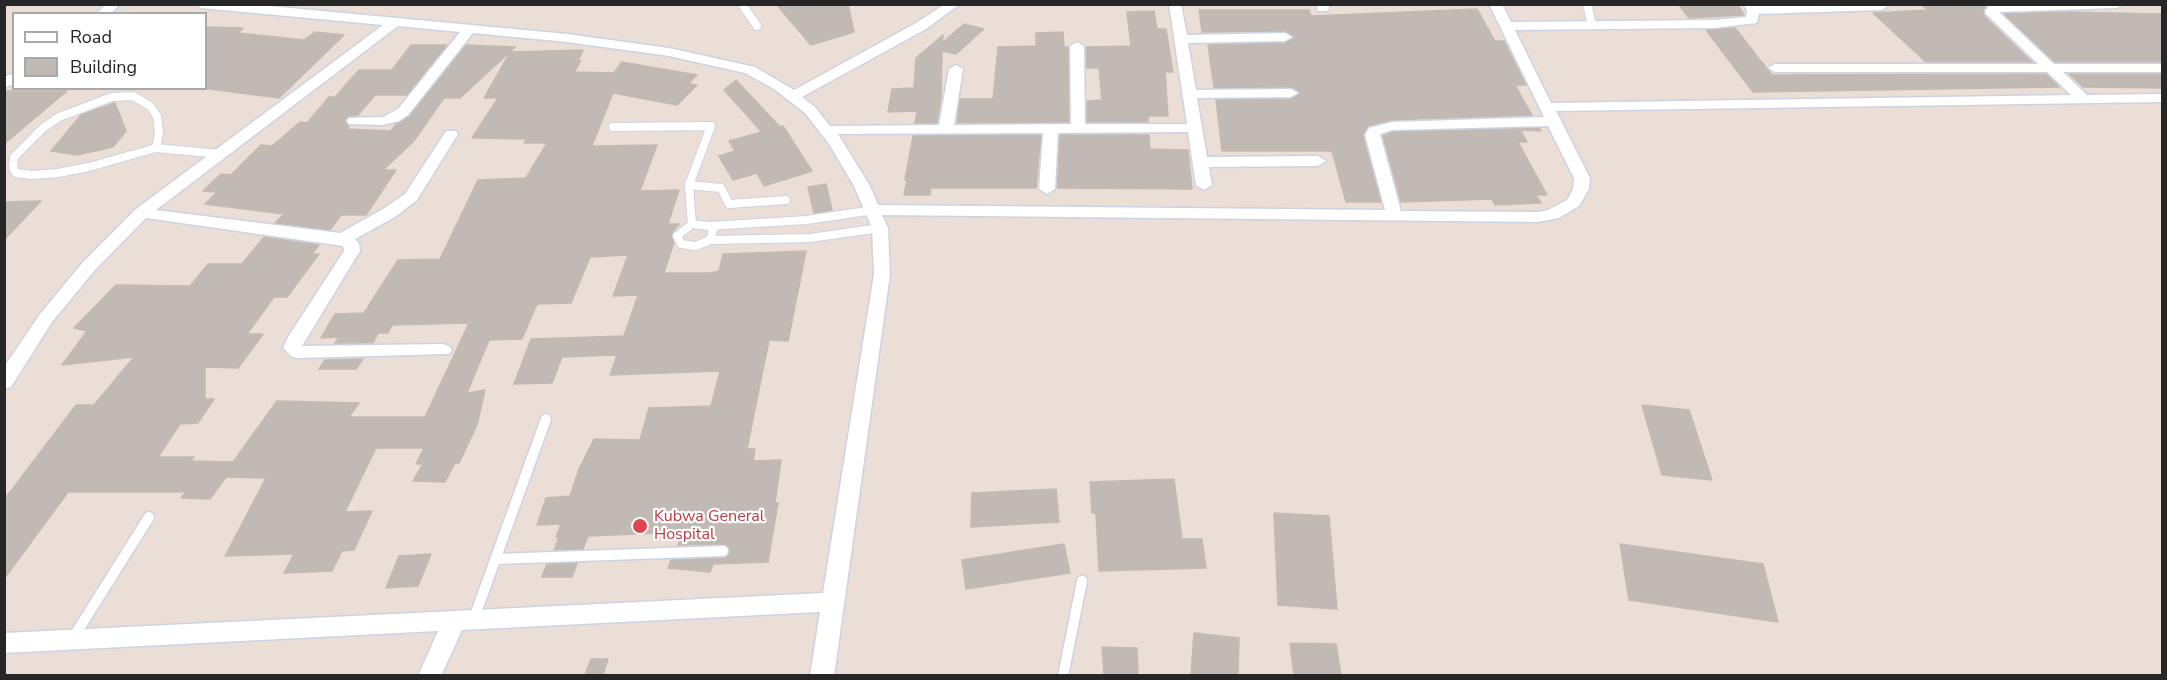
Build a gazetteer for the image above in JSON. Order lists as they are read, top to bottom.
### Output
{
  "places": ["Kubwa General Hospital"],
  "legend": ["Road", "Building"]
}
